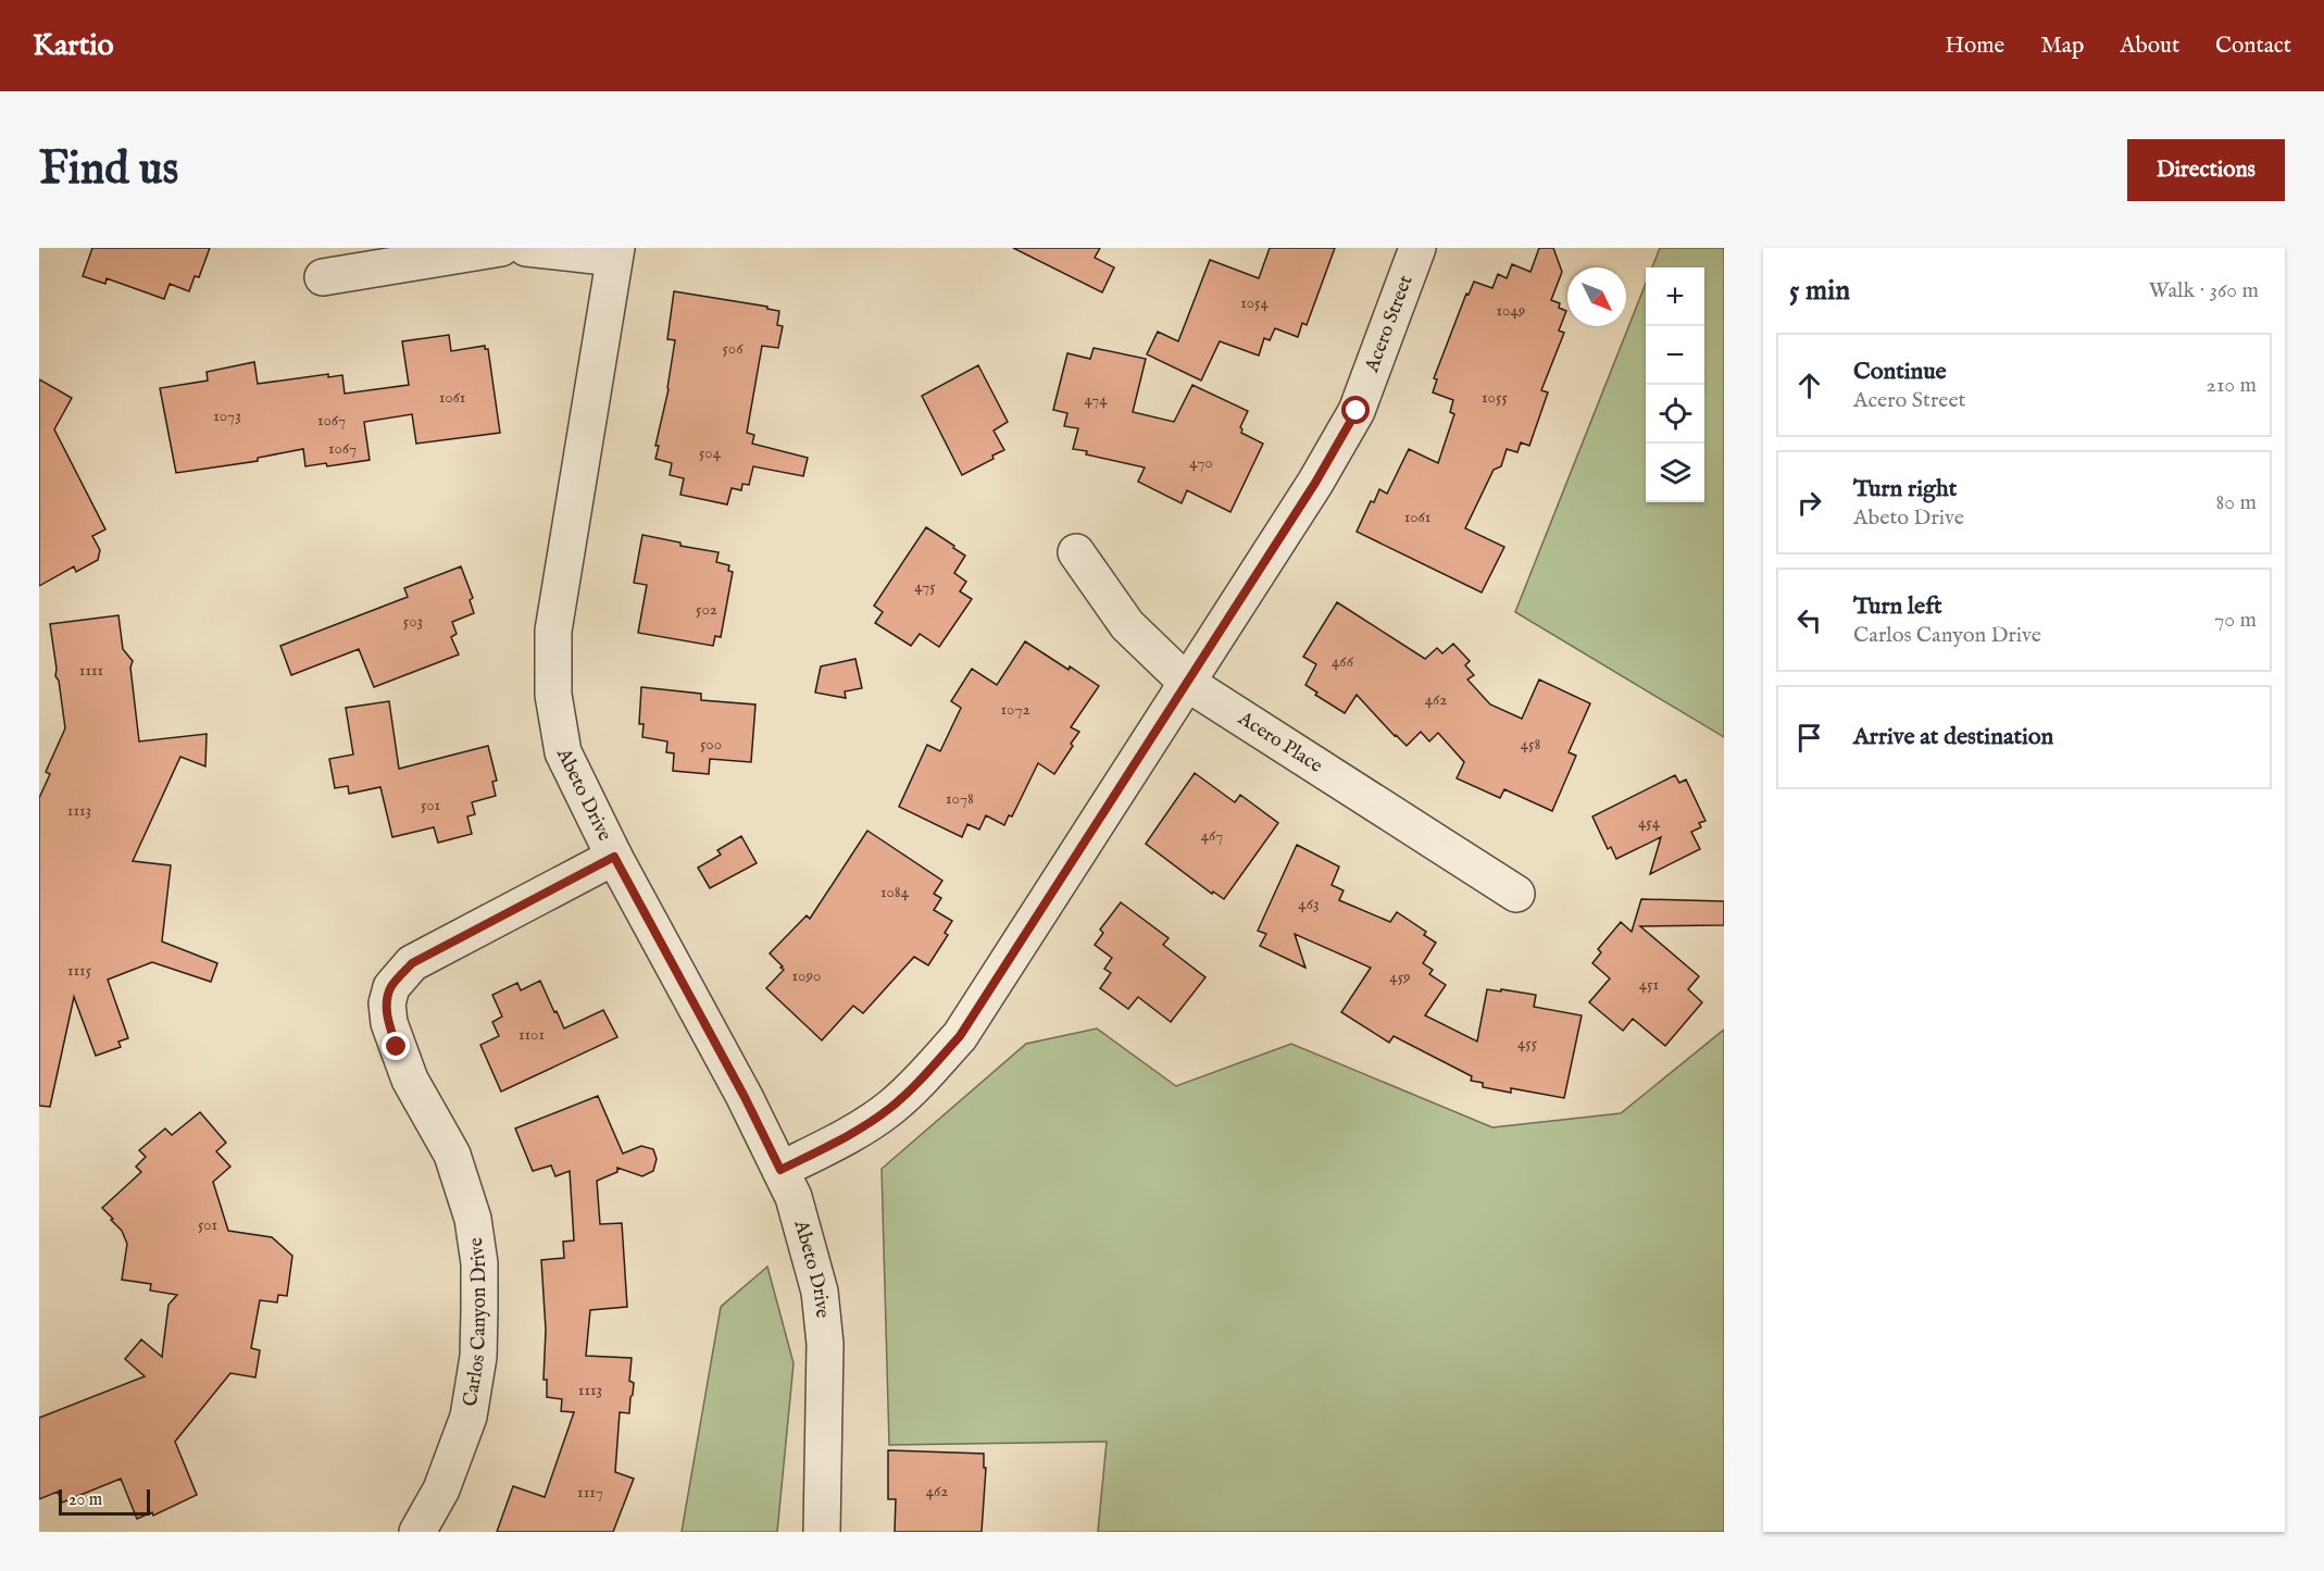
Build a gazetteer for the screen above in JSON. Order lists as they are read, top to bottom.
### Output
{
  "streets": {
    "street": [
      "Acero Street",
      "Acero Place",
      "Abeto Drive",
      "Carlos Canyon Drive"
    ]
  },
  "crossings": [
    ["Acero Street", "Acero Place"],
    ["Acero Street", "Abeto Drive"],
    ["Abeto Drive", "Carlos Canyon Drive"]
  ],
  "house_numbers": [
    "1054",
    "1049",
    "506",
    "1061",
    "1055",
    "474",
    "1073",
    "1067",
    "1067",
    "504",
    "470",
    "1061",
    "475",
    "502",
    "503",
    "466",
    "1111",
    "462",
    "1072",
    "500",
    "458",
    "1078",
    "501",
    "1113",
    "454",
    "467",
    "1084",
    "463",
    "1115",
    "1090",
    "459",
    "451",
    "1101",
    "455",
    "501",
    "1113",
    "462",
    "1117"
  ],
  "scale_bar": "20 m",
  "north": "bottom right",
  "page": {
    "header": "Kartio",
    "nav": [
      "Home",
      "Map",
      "About",
      "Contact"
    ],
    "buttons": "Directions",
    "title": "Find us",
    "heading": ["5 min", "Walk · 360 m"],
    "map_buttons": ["+", "−"],
    "list": [
      ["Continue", "Acero Street", "210 m"],
      ["Turn right", "Abeto Drive", "80 m"],
      ["Turn left", "Carlos Canyon Drive", "70 m"],
      "Arrive at destination"
    ],
    "scale": "20 m"
  }
}
